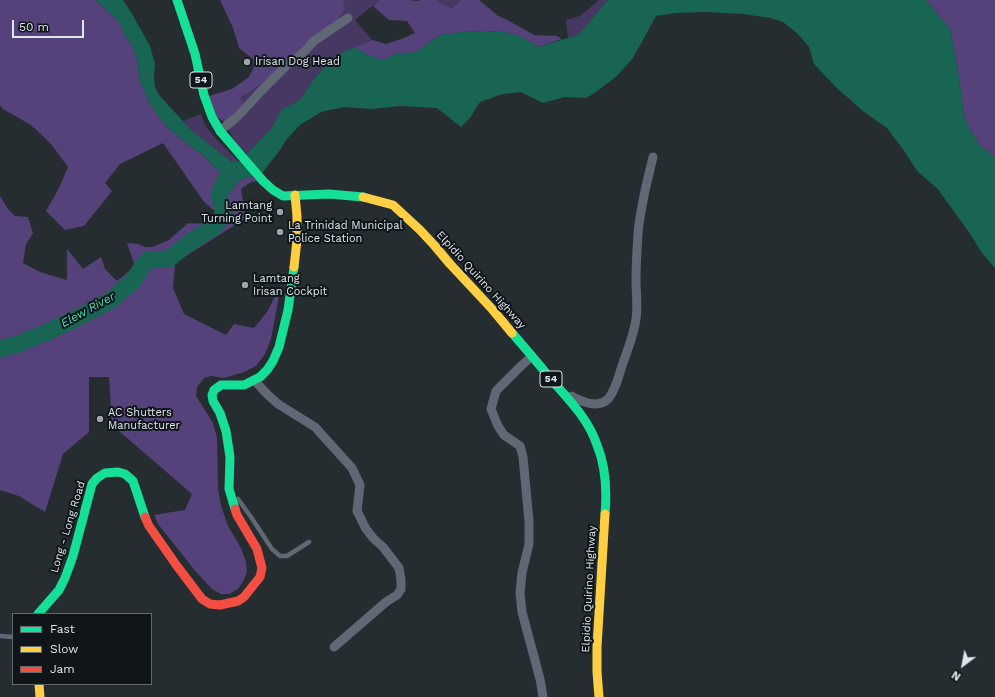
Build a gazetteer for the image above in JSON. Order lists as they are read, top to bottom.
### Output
{
  "streets": {
    "main road": ["54", "Elpidio Quirino Highway", "Long - Long Road"]
  },
  "crossings": [
    ["Elpidio Quirino Highway", "Long - Long Road"]
  ],
  "water": ["Elew River"],
  "places": [
    "Irisan Dog Head",
    "Lamtang Turning Point",
    "La Trinidad Municipal Police Station",
    "Lamtang Irisan Cockpit",
    "AC Shutters Manufacturer"
  ],
  "legend": ["Fast", "Slow", "Jam"],
  "scale_bar": "50 m",
  "north": "bottom left"
}
